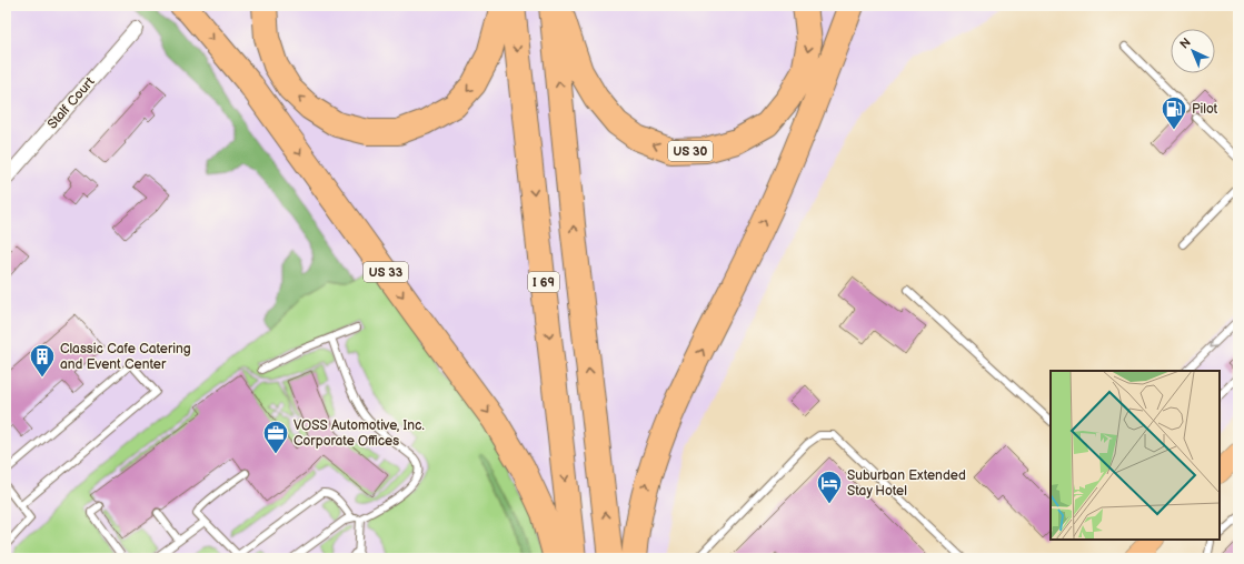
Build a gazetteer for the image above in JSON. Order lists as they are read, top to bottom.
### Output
{
  "streets": {
    "highway": ["US 30", "US 33", "I 69"],
    "street": ["Stalf Court"]
  },
  "places": {
    "fuel station": ["Pilot"],
    "building": ["Classic Cafe Catering and Event Center"],
    "office": ["VOSS Automotive, Inc. Corporate Offices"],
    "hotel": ["Suburban Extended Stay Hotel"]
  },
  "north": "top left"
}
